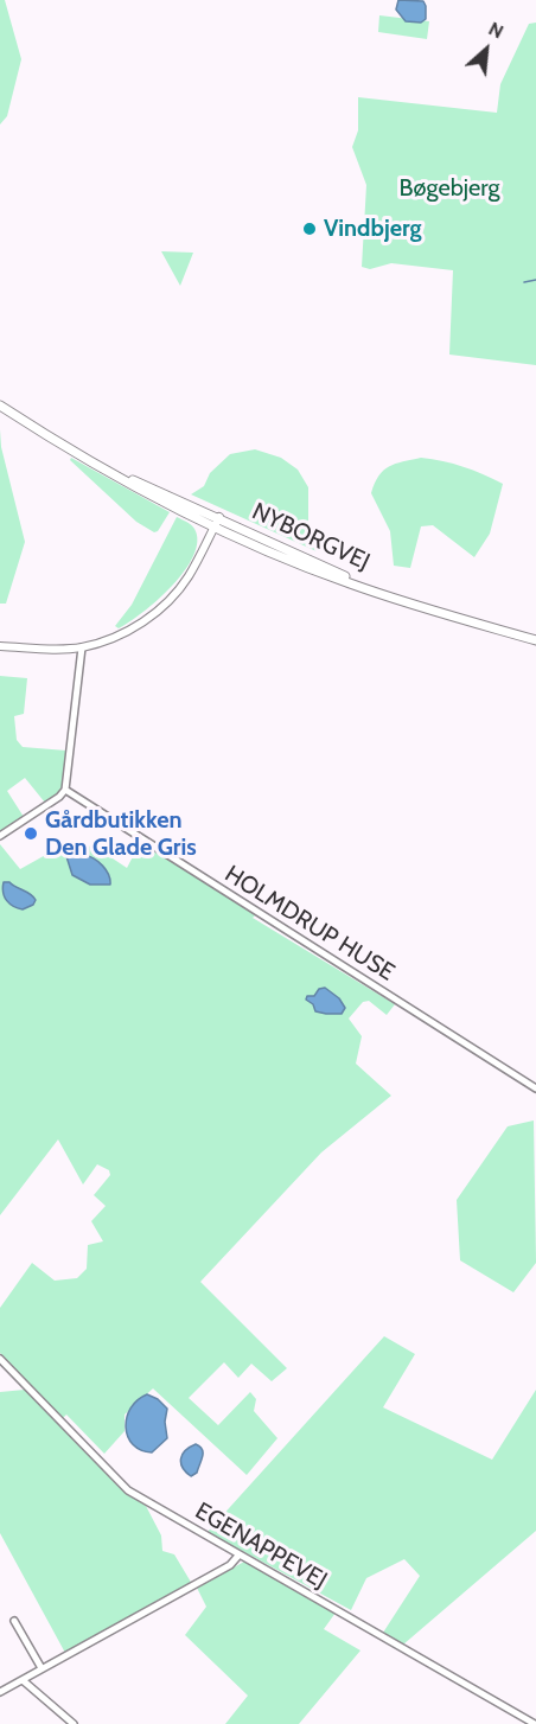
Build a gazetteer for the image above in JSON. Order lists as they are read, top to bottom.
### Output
{
  "streets": {
    "main road": ["NYBORGVEJ"],
    "street": ["HOLMDRUP HUSE", "EGENAPPEVEJ"]
  },
  "parks": ["Bøgebjerg"],
  "places": ["Vindbjerg", "Gårdbutikken Den Glade Gris"],
  "north": "top right"
}
